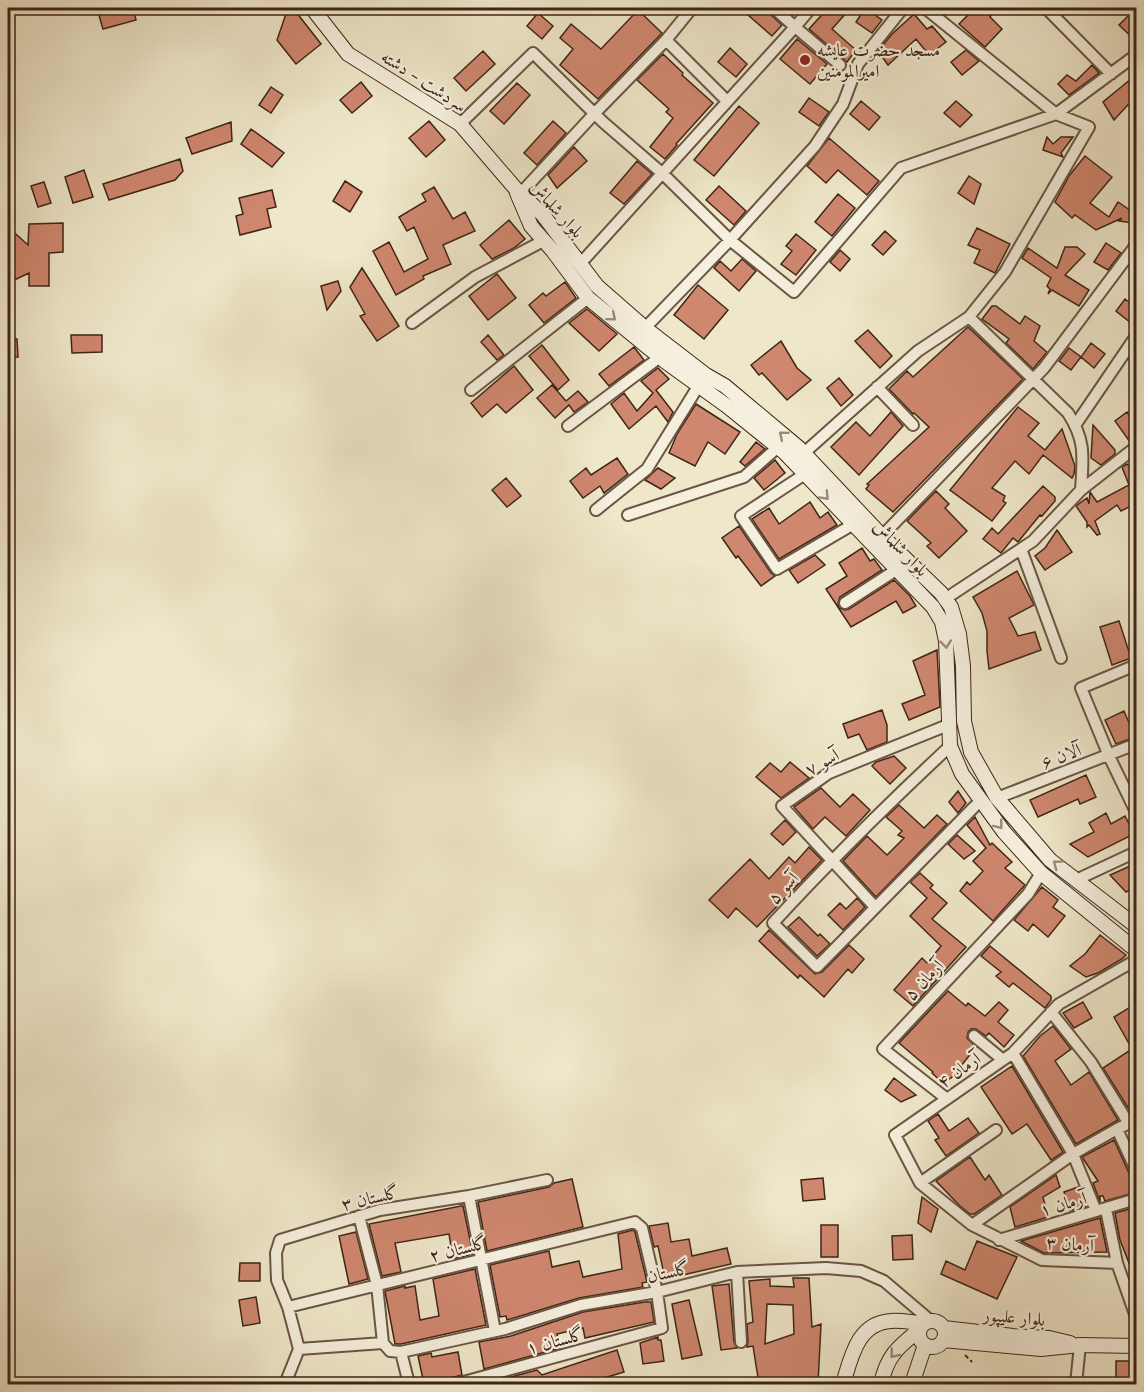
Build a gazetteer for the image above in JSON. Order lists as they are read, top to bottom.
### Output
{
  "streets": {
    "main road": ["سردشت - دشته", "بلوار شلماش", "بلوار علیپور"],
    "street": [
      "آلان ۶",
      "آسو ۷",
      "آسو ۵",
      "آرمان ۵",
      "آرمان ۴",
      "گلستان ۳",
      "آرمان ۱",
      "آرمان ۳",
      "گلستان ۲",
      "گلستان",
      "گلستان ۱"
    ]
  },
  "crossings": [
    ["سردشت - دشته", "بلوار شلماش"],
    ["بلوار شلماش", "آلان ۶"],
    ["بلوار شلماش", "آسو ۷"],
    ["بلوار شلماش", "آسو ۵"],
    ["بلوار شلماش", "آرمان ۵"],
    ["آسو ۷", "آسو ۵"],
    ["آرمان ۵", "آرمان ۴"],
    ["آرمان ۴", "آرمان ۳"],
    ["گلستان ۳", "گلستان ۲"],
    ["آرمان ۱", "آرمان ۳"],
    ["گلستان ۲", "گلستان"],
    ["گلستان ۲", "گلستان ۱"],
    ["گلستان", "بلوار علیپور"],
    ["گلستان", "گلستان ۱"]
  ],
  "places": ["مسجد حضرت عایشه امیرالمومنین"]
}
